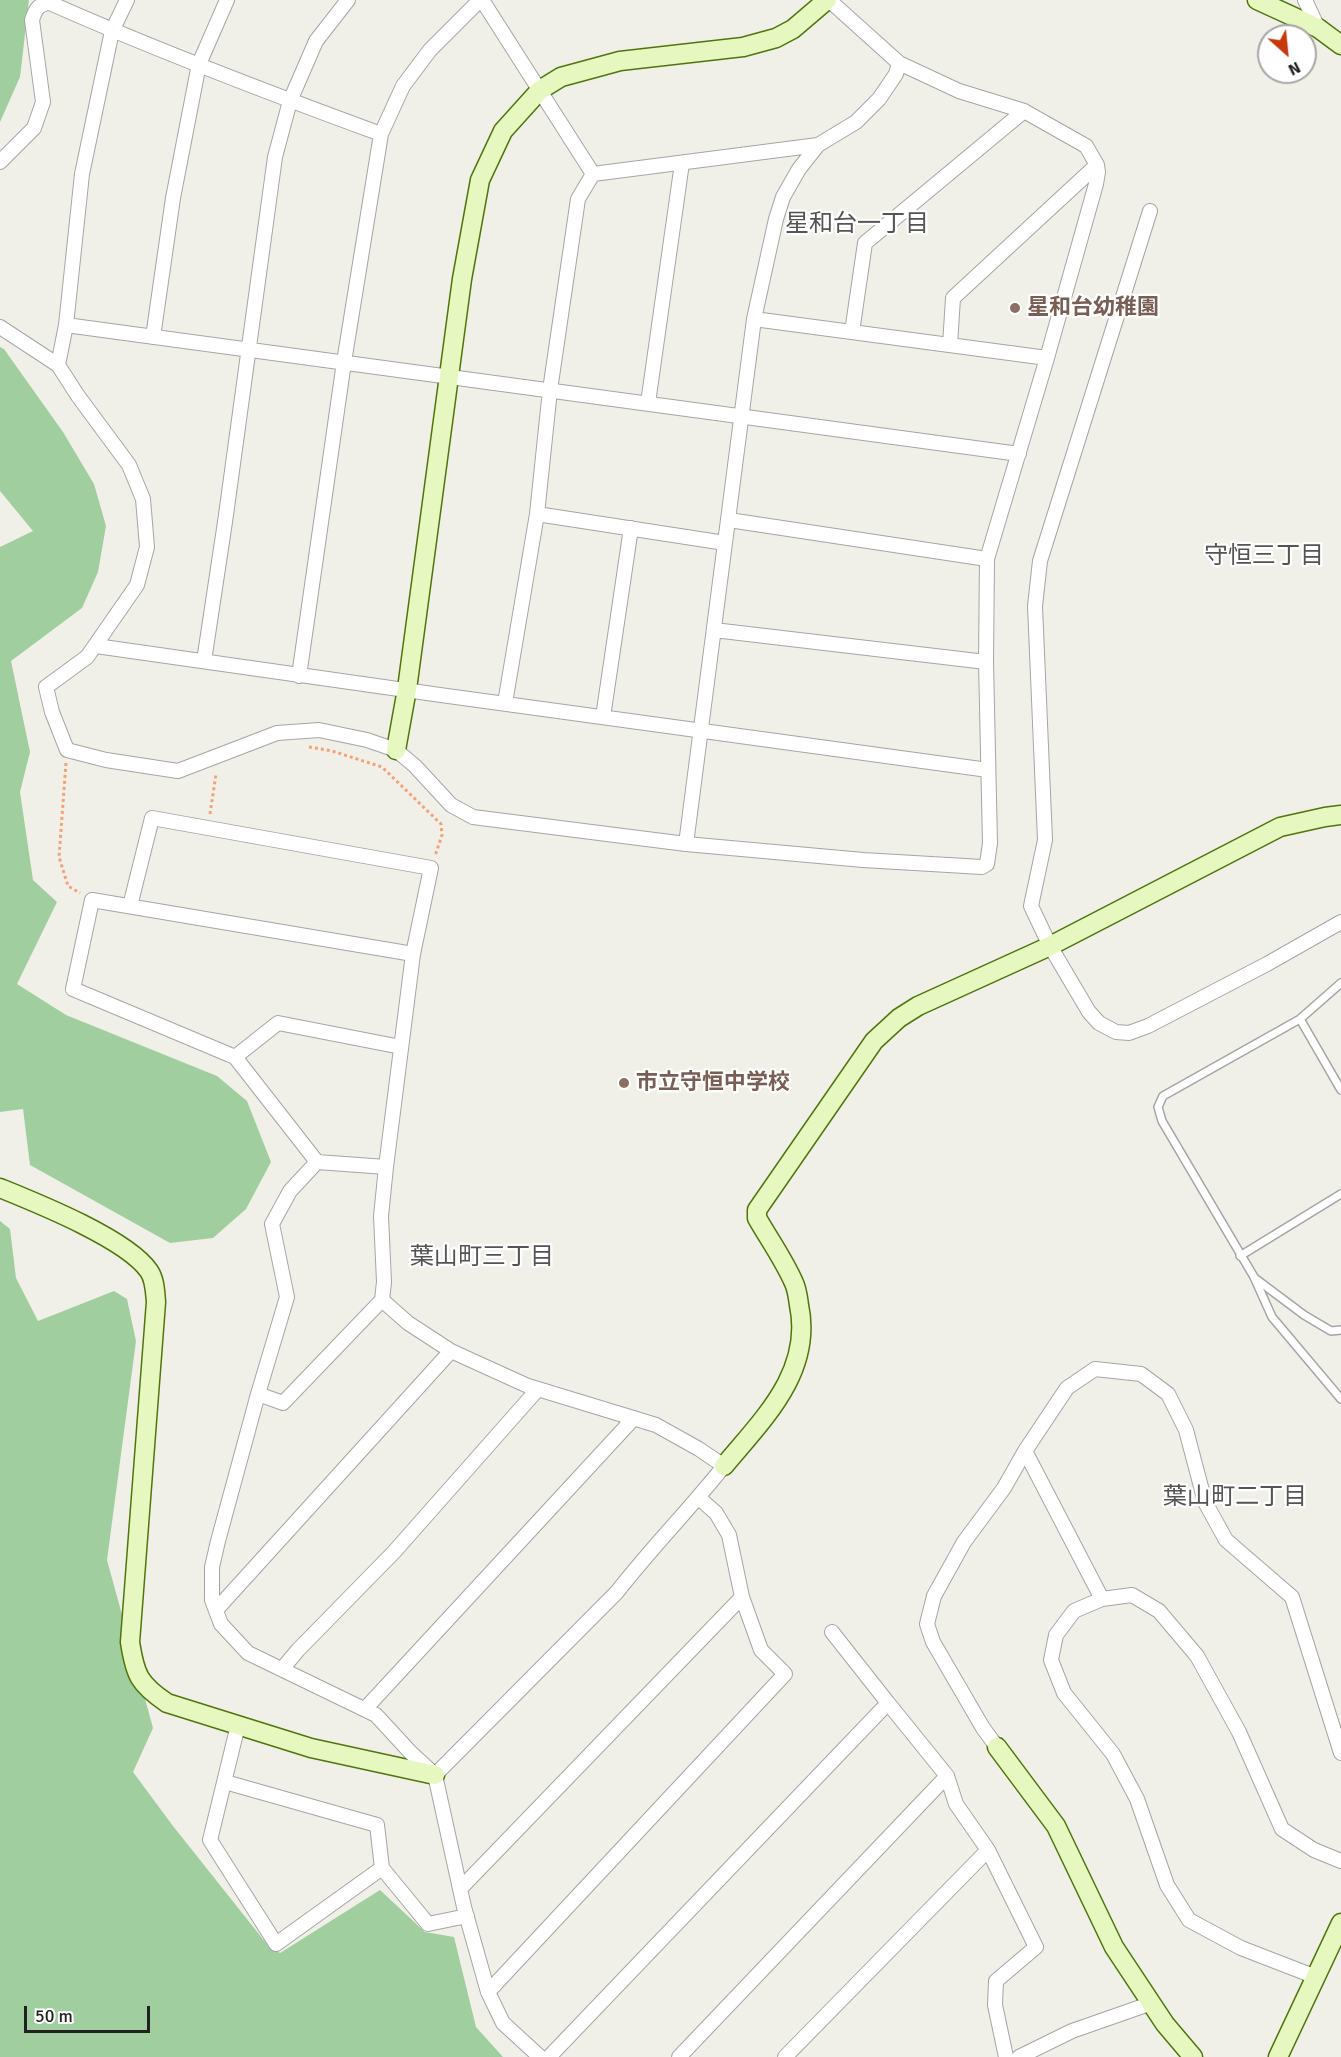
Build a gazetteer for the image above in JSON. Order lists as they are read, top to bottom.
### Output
{
  "districts": [
    "星和台一丁目",
    "守恒三丁目",
    "葉山町三丁目",
    "葉山町二丁目"
  ],
  "places": ["星和台幼稚園", "市立守恒中学校"],
  "scale_bar": "50 m",
  "north": "bottom right"
}
